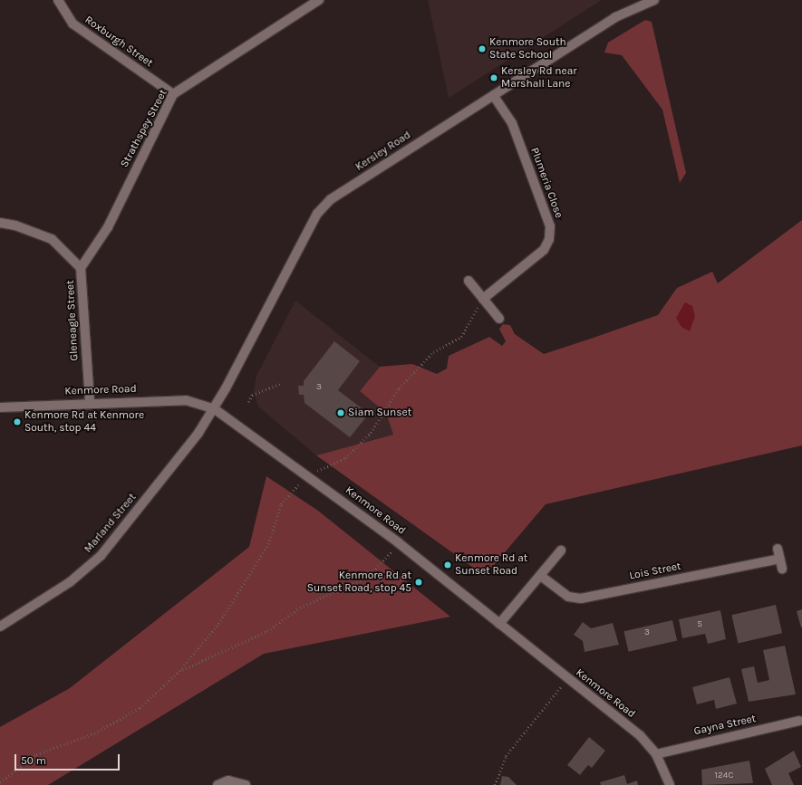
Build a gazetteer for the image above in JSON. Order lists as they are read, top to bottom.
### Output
{
  "streets": {
    "street": [
      "Roxburgh Street",
      "Strathspey Street",
      "Kersley Road",
      "Plumeria Close",
      "Gleneagle Street",
      "Kenmore Road",
      "Marland Street",
      "Lois Street",
      "Gayna Street"
    ]
  },
  "crossings": [
    ["Roxburgh Street", "Strathspey Street"],
    ["Strathspey Street", "Gleneagle Street"],
    ["Kersley Road", "Plumeria Close"],
    ["Kersley Road", "Kenmore Road"],
    ["Kersley Road", "Marland Street"],
    ["Gleneagle Street", "Kenmore Road"],
    ["Kenmore Road", "Marland Street"],
    ["Kenmore Road", "Gayna Street"]
  ],
  "places": [
    "Kenmore South State School",
    "Kersley Rd near Marshall Lane",
    "Siam Sunset",
    "Kenmore Rd at Kenmore South, stop 44",
    "Kenmore Rd at Sunset Road",
    "Kenmore Rd at Sunset Road, stop 45"
  ],
  "house_numbers": [
    "3",
    "5",
    "3",
    "124C"
  ],
  "scale_bar": "50 m"
}
